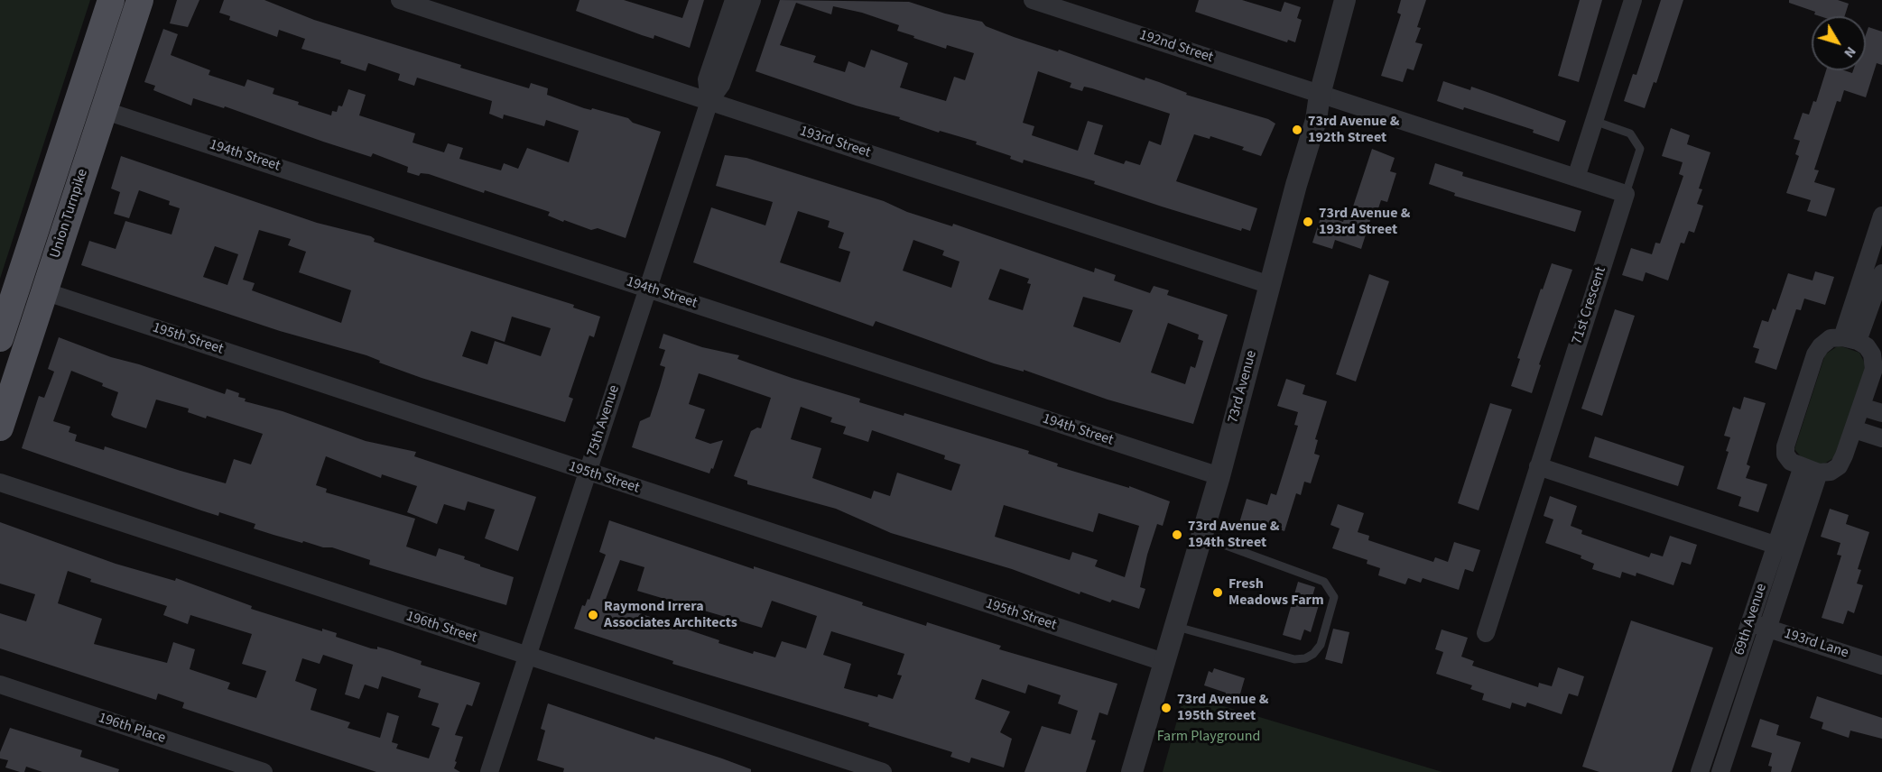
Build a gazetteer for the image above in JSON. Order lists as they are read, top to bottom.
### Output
{
  "streets": {
    "main road": ["Union Turnpike"],
    "street": [
      "192nd Street",
      "193rd Street",
      "194th Street",
      "71st Crescent",
      "195th Street",
      "73rd Avenue",
      "75th Avenue",
      "69th Avenue",
      "196th Street",
      "193rd Lane",
      "196th Place"
    ]
  },
  "crossings": [
    ["192nd Street", "73rd Avenue"],
    ["193rd Street", "73rd Avenue"],
    ["193rd Street", "75th Avenue"],
    ["194th Street", "Union Turnpike"],
    ["194th Street", "73rd Avenue"],
    ["194th Street", "75th Avenue"],
    ["Union Turnpike", "195th Street"],
    ["195th Street", "73rd Avenue"],
    ["195th Street", "75th Avenue"],
    ["75th Avenue", "196th Street"],
    ["69th Avenue", "193rd Lane"]
  ],
  "parks": ["Farm Playground"],
  "places": [
    "73rd Avenue & 192th Street",
    "73rd Avenue & 193rd Street",
    "73rd Avenue & 194th Street",
    "Fresh Meadows Farm",
    "Raymond Irrera Associates Architects",
    "73rd Avenue & 195th Street"
  ],
  "north": "bottom right"
}
